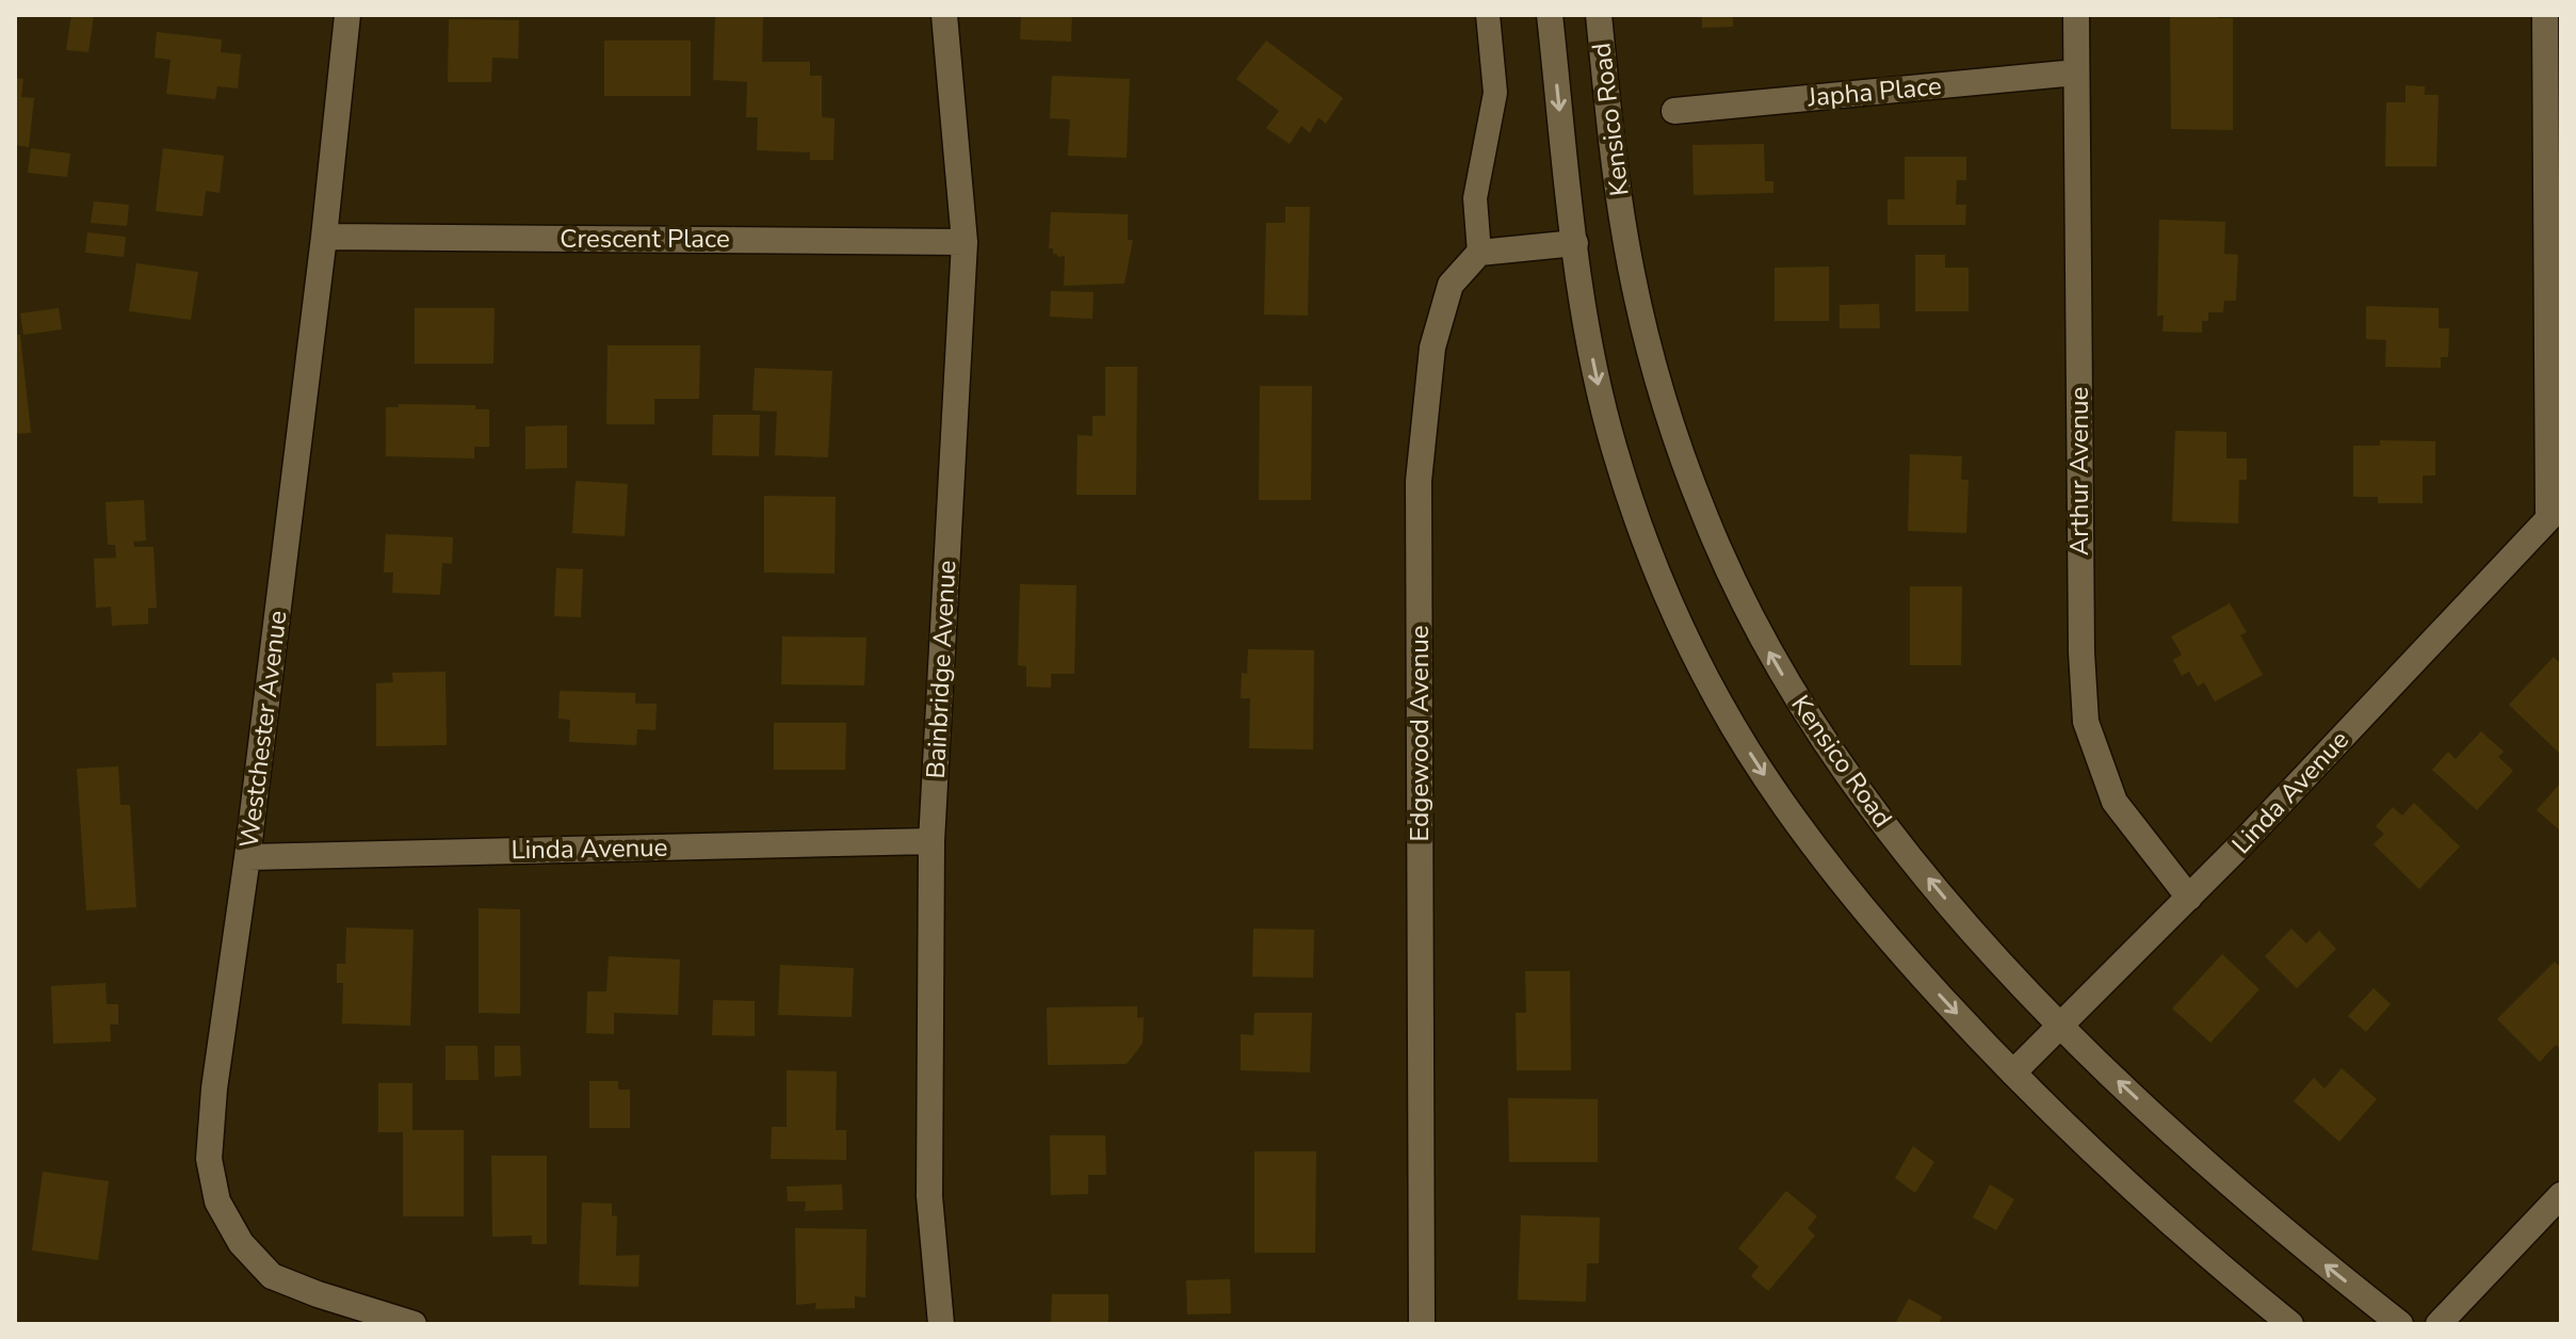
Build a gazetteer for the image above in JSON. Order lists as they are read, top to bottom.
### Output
{
  "streets": {
    "street": [
      "Japha Place",
      "Kensico Road",
      "Crescent Place",
      "Arthur Avenue",
      "Bainbridge Avenue",
      "Westchester Avenue",
      "Edgewood Avenue",
      "Linda Avenue"
    ]
  },
  "crossings": [
    ["Japha Place", "Arthur Avenue"],
    ["Kensico Road", "Linda Avenue"],
    ["Crescent Place", "Bainbridge Avenue"],
    ["Crescent Place", "Westchester Avenue"],
    ["Arthur Avenue", "Linda Avenue"],
    ["Bainbridge Avenue", "Linda Avenue"],
    ["Westchester Avenue", "Linda Avenue"]
  ]
}
